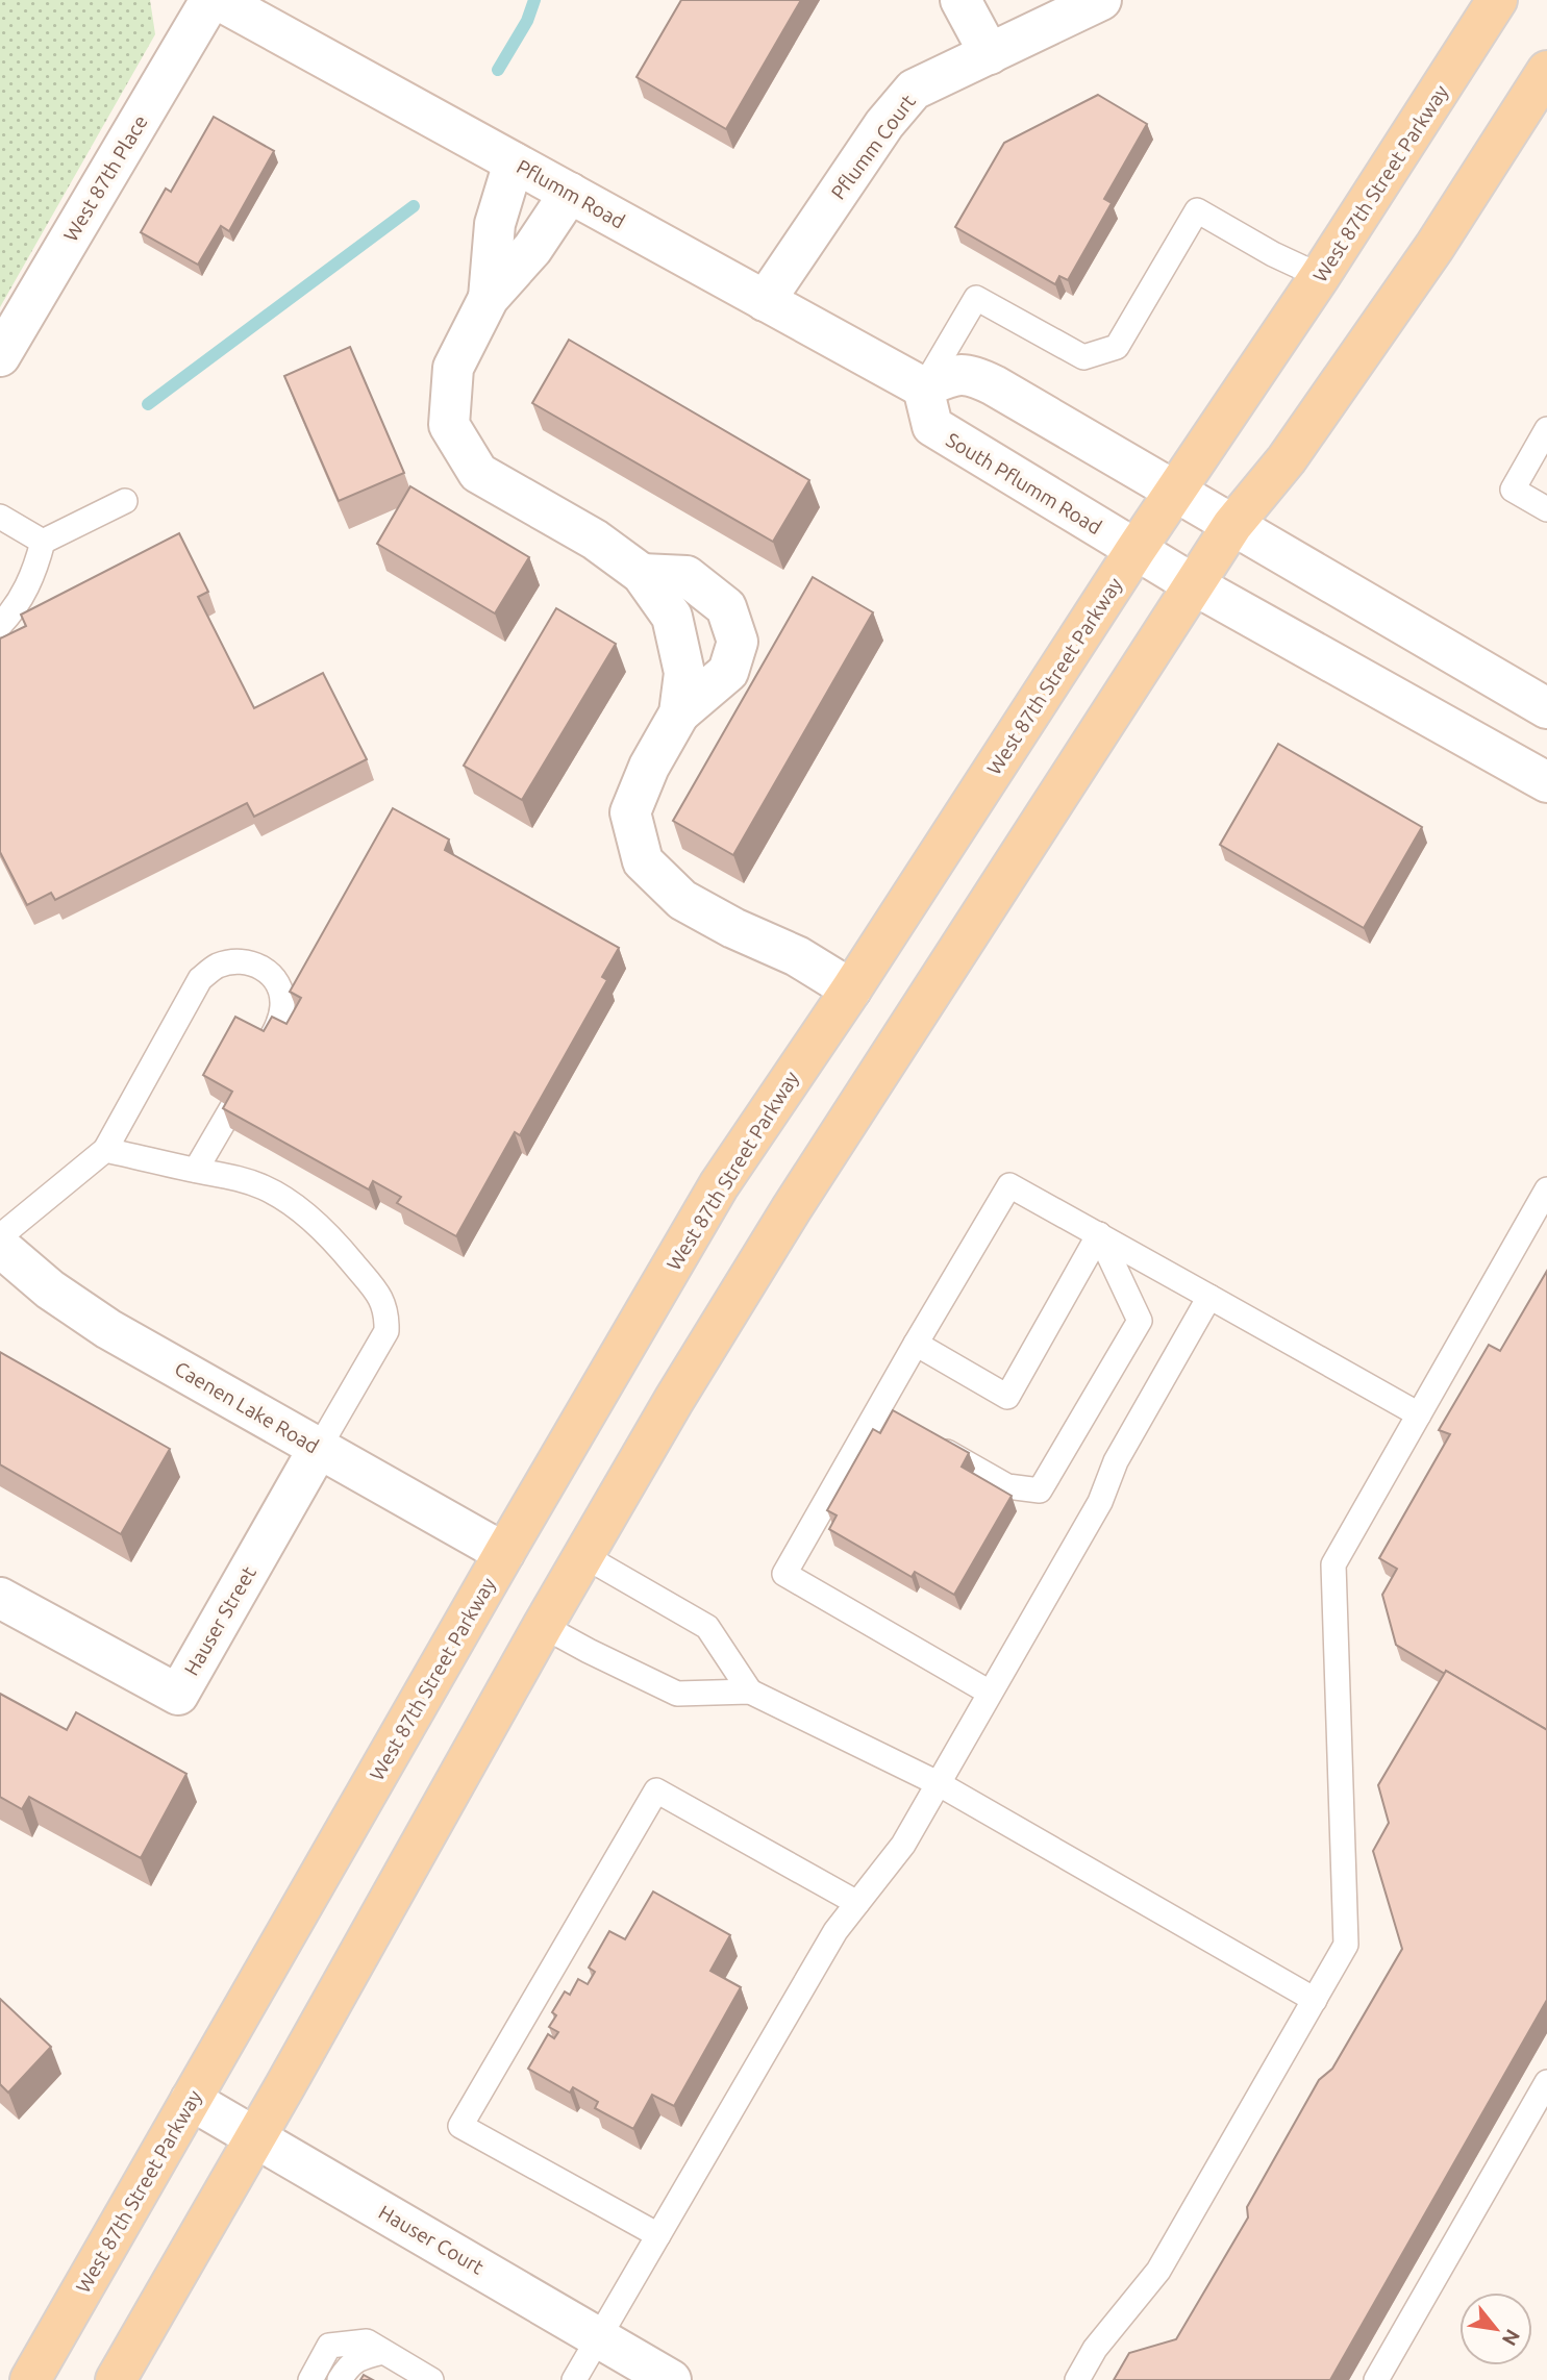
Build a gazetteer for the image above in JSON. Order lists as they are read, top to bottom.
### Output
{
  "streets": {
    "main road": ["West 87th Street Parkway"],
    "street": [
      "Pflumm Court",
      "West 87th Place",
      "Pflumm Road",
      "South Pflumm Road",
      "Caenen Lake Road",
      "Hauser Street",
      "Hauser Court"
    ]
  },
  "crossings": [
    ["Pflumm Court", "Pflumm Road"],
    ["West 87th Street Parkway", "South Pflumm Road"],
    ["West 87th Street Parkway", "Caenen Lake Road"],
    ["West 87th Street Parkway", "Hauser Court"],
    ["Pflumm Road", "South Pflumm Road"],
    ["Caenen Lake Road", "Hauser Street"]
  ],
  "north": "bottom right"
}
